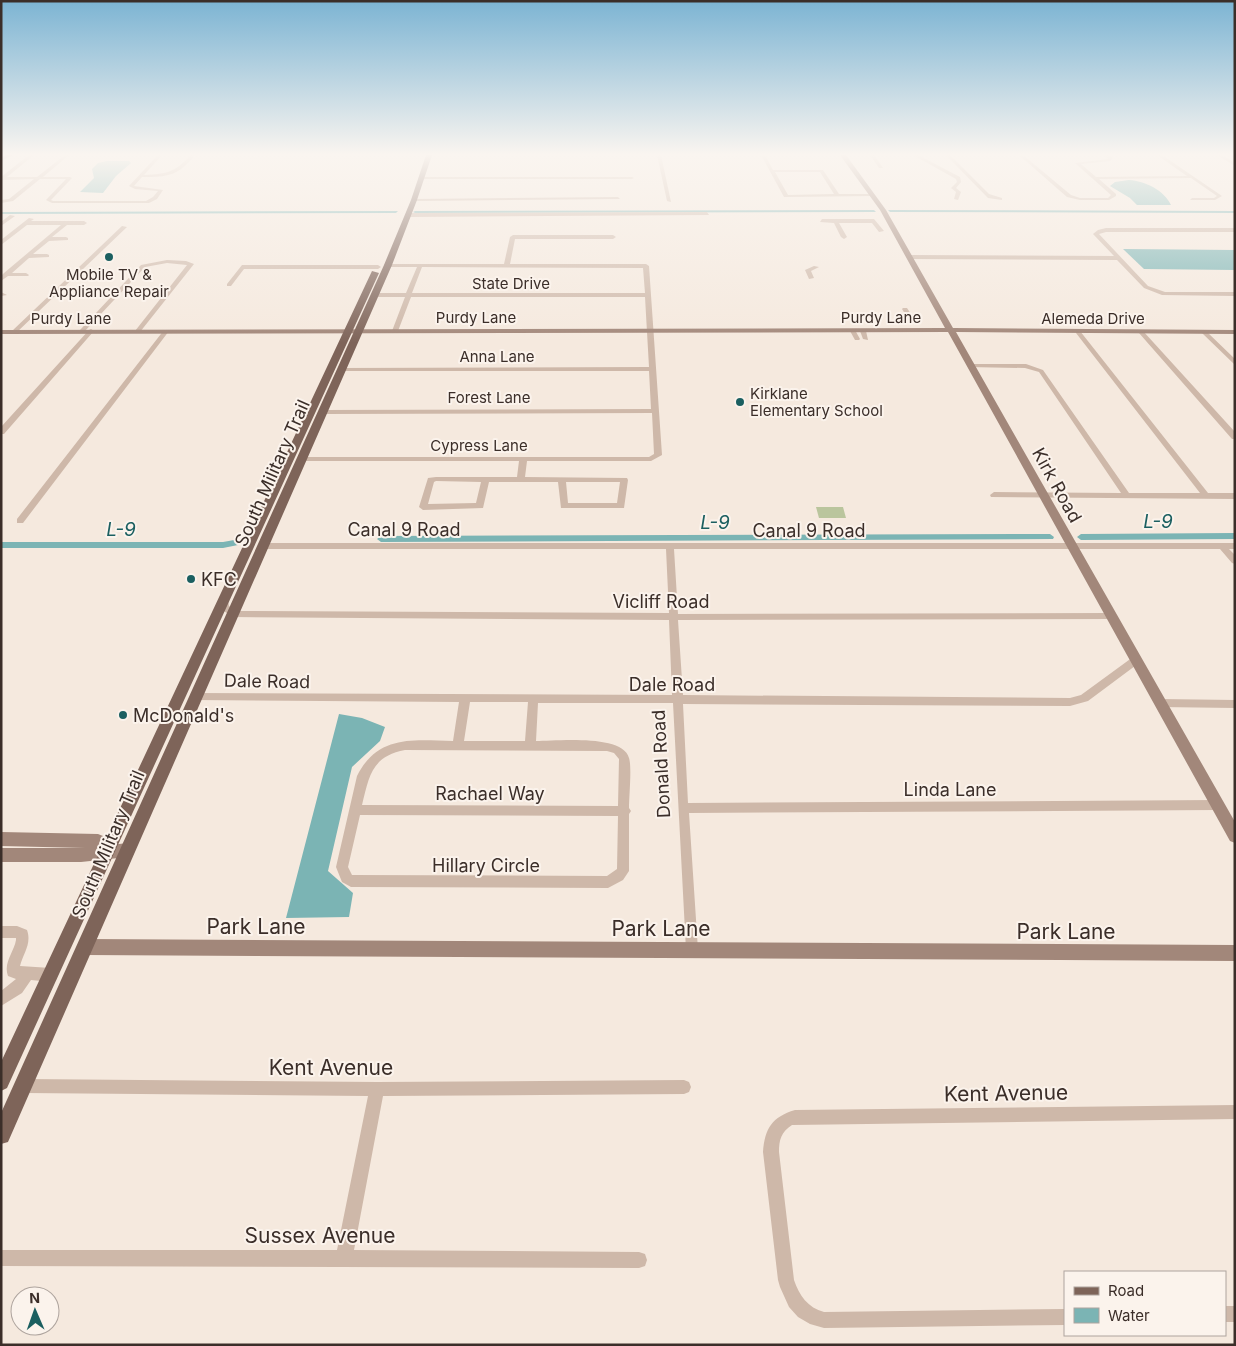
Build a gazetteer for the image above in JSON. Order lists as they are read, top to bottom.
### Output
{
  "streets": {
    "main road": ["South Military Trail"],
    "street": [
      "State Drive",
      "Purdy Lane",
      "Alemeda Drive",
      "Anna Lane",
      "Forest Lane",
      "Cypress Lane",
      "Kirk Road",
      "Canal 9 Road",
      "Vicliff Road",
      "Dale Road",
      "Donald Road",
      "Linda Lane",
      "Rachael Way",
      "Hillary Circle",
      "Park Lane",
      "Kent Avenue",
      "Sussex Avenue"
    ]
  },
  "crossings": [
    ["State Drive", "South Military Trail"],
    ["Purdy Lane", "Alemeda Drive"],
    ["Purdy Lane", "South Military Trail"],
    ["Purdy Lane", "Kirk Road"],
    ["Alemeda Drive", "Kirk Road"],
    ["Anna Lane", "South Military Trail"],
    ["Forest Lane", "Cypress Lane"],
    ["Forest Lane", "South Military Trail"],
    ["Cypress Lane", "South Military Trail"],
    ["South Military Trail", "Canal 9 Road"],
    ["South Military Trail", "Vicliff Road"],
    ["South Military Trail", "Dale Road"],
    ["South Military Trail", "Park Lane"],
    ["South Military Trail", "Kent Avenue"],
    ["Kirk Road", "Canal 9 Road"],
    ["Kirk Road", "Vicliff Road"],
    ["Kirk Road", "Dale Road"],
    ["Kirk Road", "Linda Lane"],
    ["Canal 9 Road", "Donald Road"],
    ["Vicliff Road", "Donald Road"],
    ["Dale Road", "Donald Road"],
    ["Donald Road", "Linda Lane"],
    ["Donald Road", "Park Lane"],
    ["Rachael Way", "Hillary Circle"]
  ],
  "water": ["L-9"],
  "places": [
    "Mobile TV & Appliance Repair",
    "Kirklane Elementary School",
    "KFC",
    "McDonald's"
  ],
  "legend": ["Road", "Water"],
  "north": "top"
}
